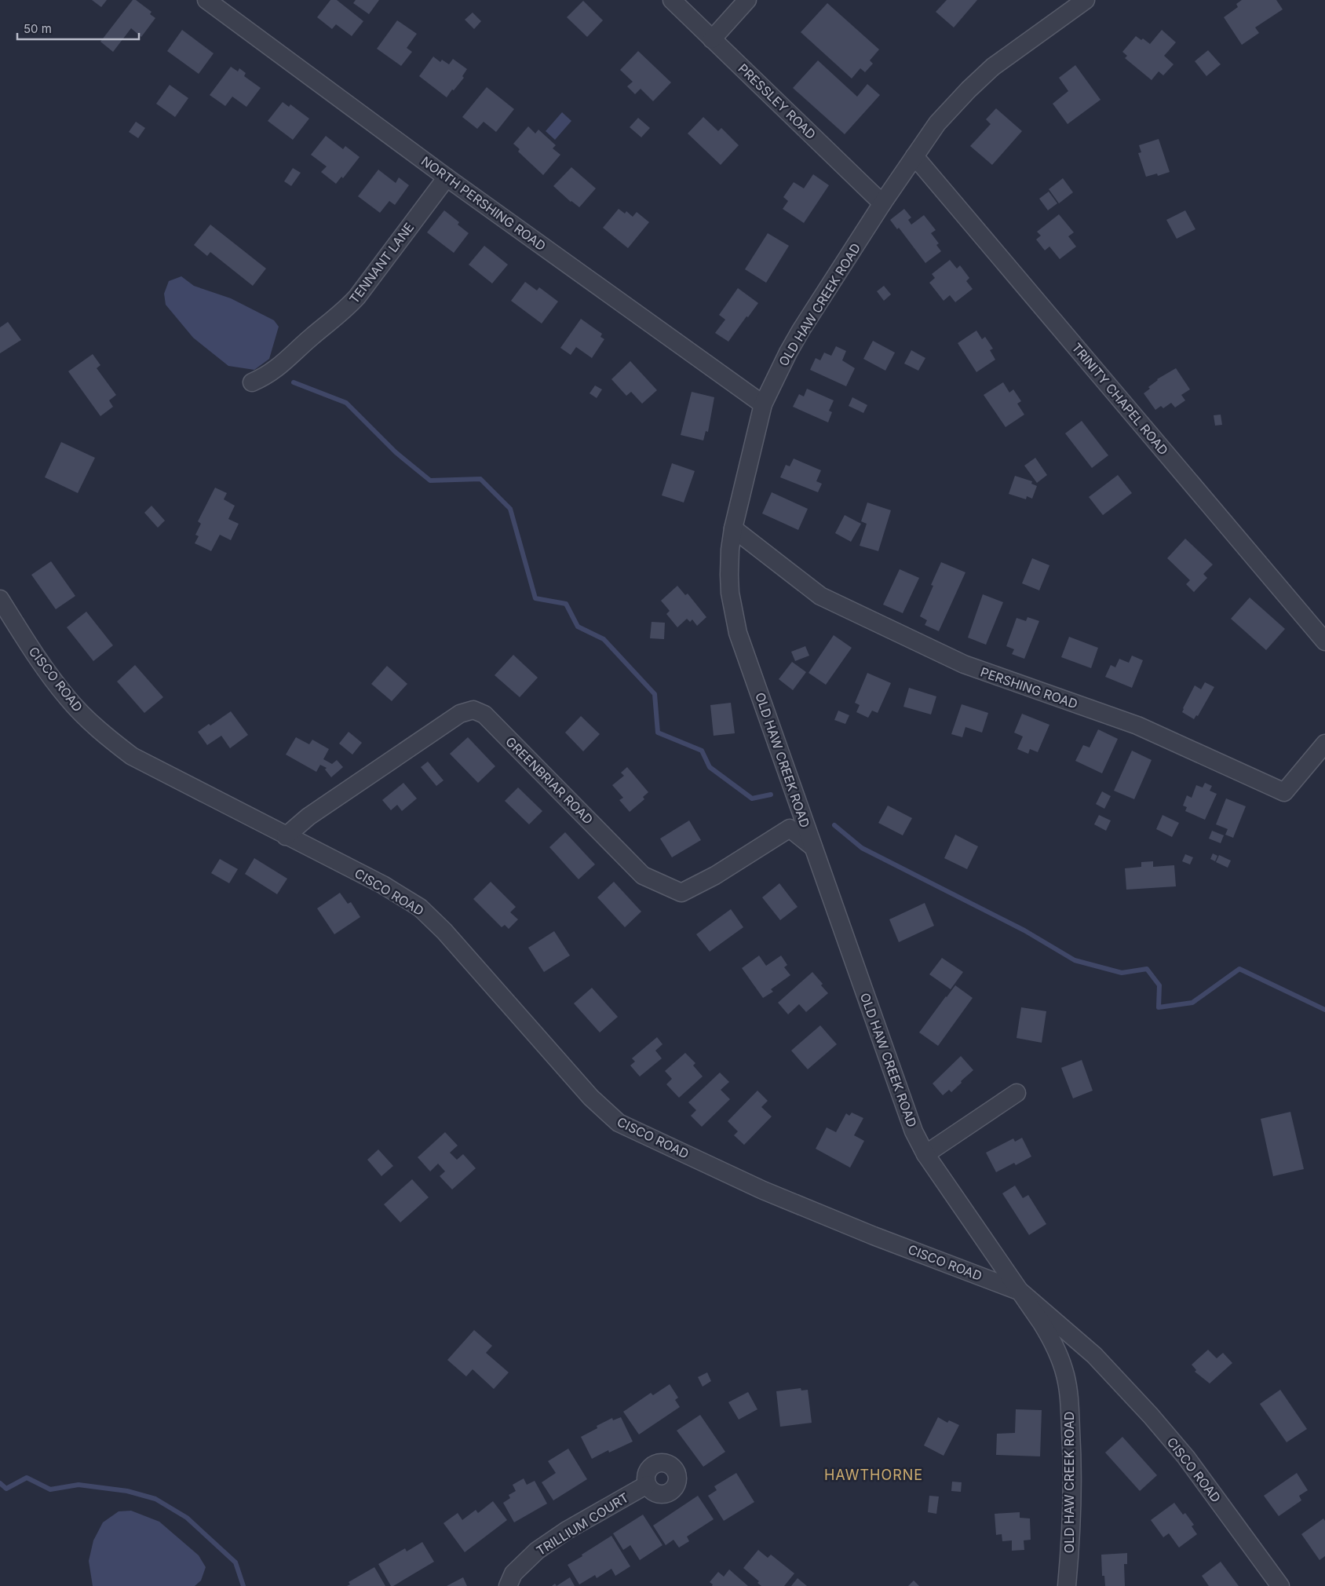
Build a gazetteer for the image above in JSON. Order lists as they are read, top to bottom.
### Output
{
  "streets": {
    "street": [
      "PRESSLEY ROAD",
      "NORTH PERSHING ROAD",
      "TENNANT LANE",
      "OLD HAW CREEK ROAD",
      "TRINITY CHAPEL ROAD",
      "CISCO ROAD",
      "PERSHING ROAD",
      "GREENBRIAR ROAD",
      "TRILLIUM COURT"
    ]
  },
  "crossings": [
    ["PRESSLEY ROAD", "OLD HAW CREEK ROAD"],
    ["NORTH PERSHING ROAD", "TENNANT LANE"],
    ["NORTH PERSHING ROAD", "OLD HAW CREEK ROAD"],
    ["OLD HAW CREEK ROAD", "TRINITY CHAPEL ROAD"],
    ["OLD HAW CREEK ROAD", "CISCO ROAD"],
    ["OLD HAW CREEK ROAD", "PERSHING ROAD"],
    ["OLD HAW CREEK ROAD", "GREENBRIAR ROAD"],
    ["CISCO ROAD", "GREENBRIAR ROAD"]
  ],
  "districts": ["HAWTHORNE"],
  "scale_bar": "50 m"
}
